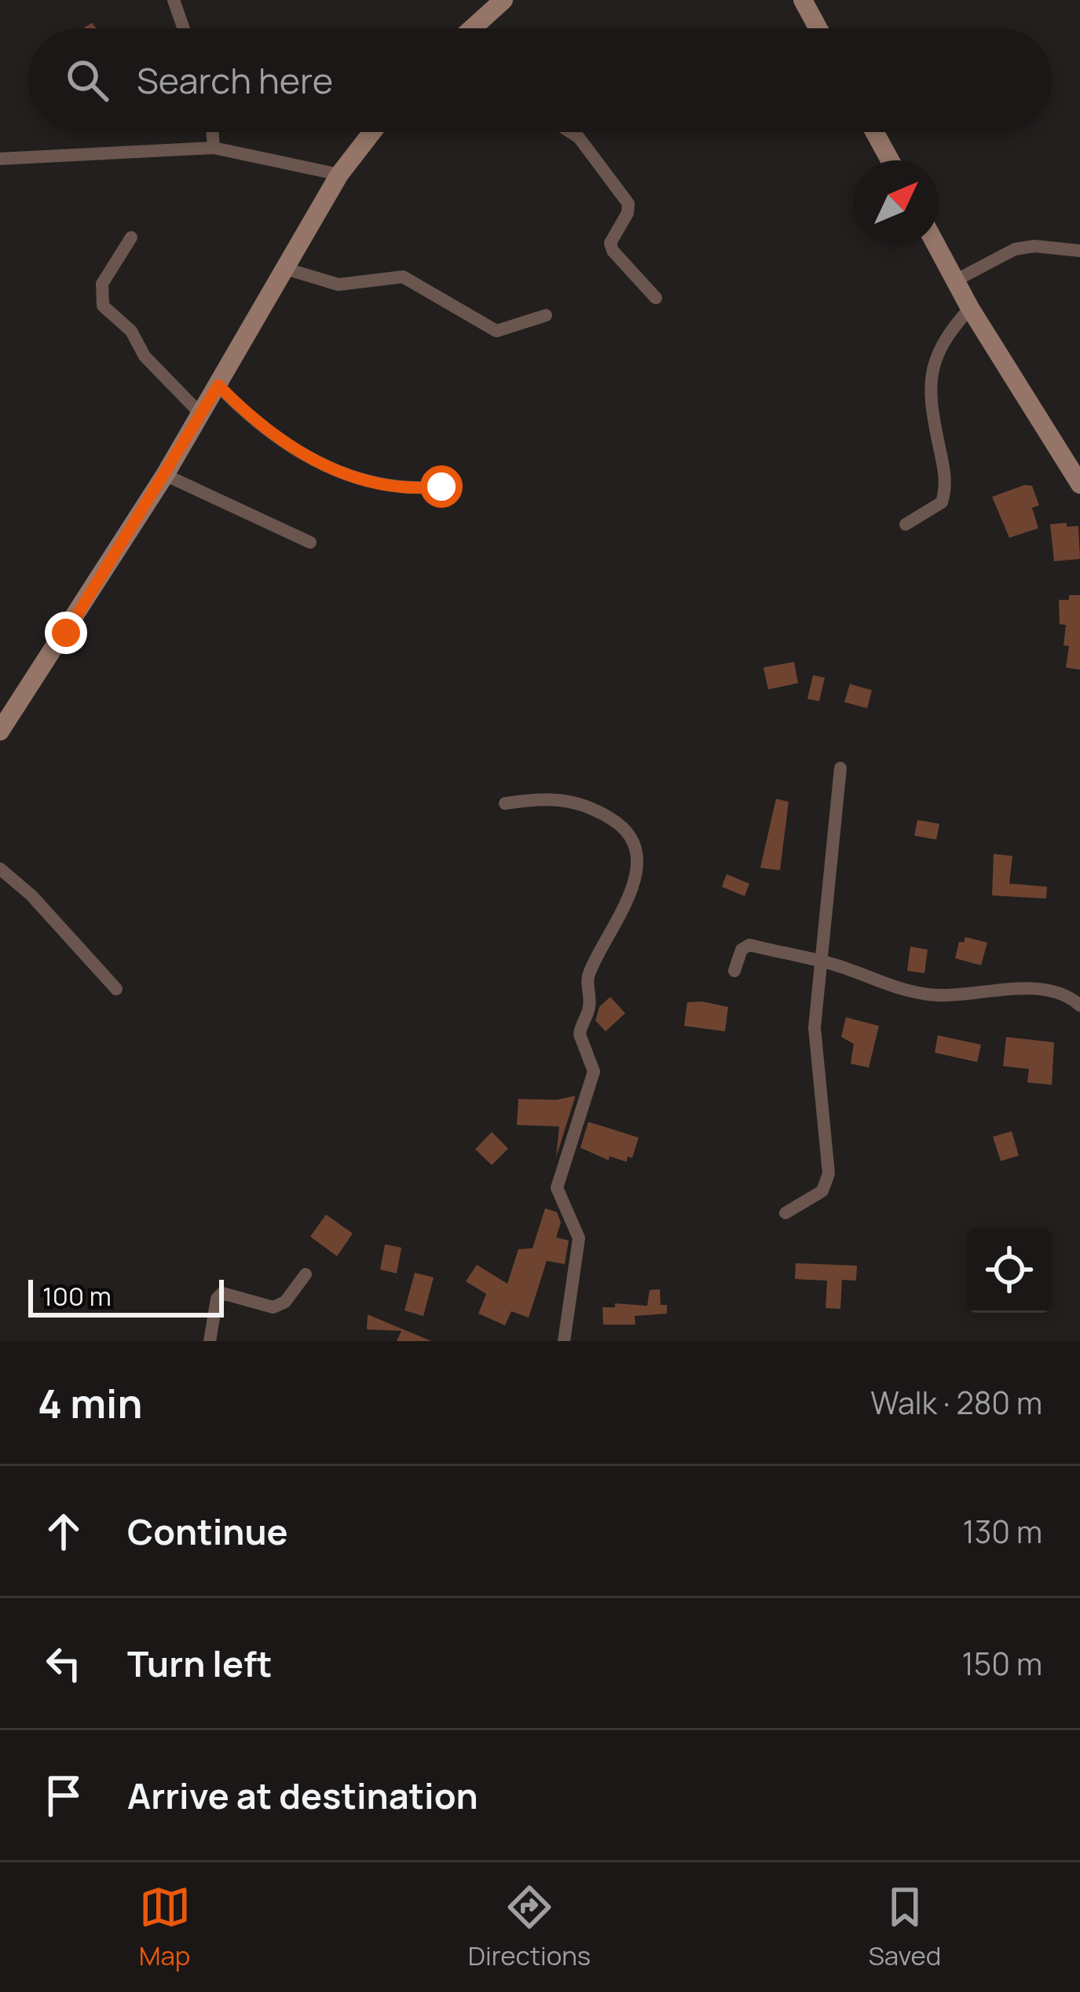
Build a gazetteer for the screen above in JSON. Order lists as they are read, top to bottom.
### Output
{
  "scale_bar": "100 m",
  "north": "top right",
  "page": {
    "search": "Search here",
    "scale": "100 m",
    "heading": ["4 min", "Walk · 280 m"],
    "list": [
      ["Continue", "130 m"],
      ["Turn left", "150 m"],
      "Arrive at destination"
    ],
    "nav": ["Map", "Directions", "Saved"]
  }
}
